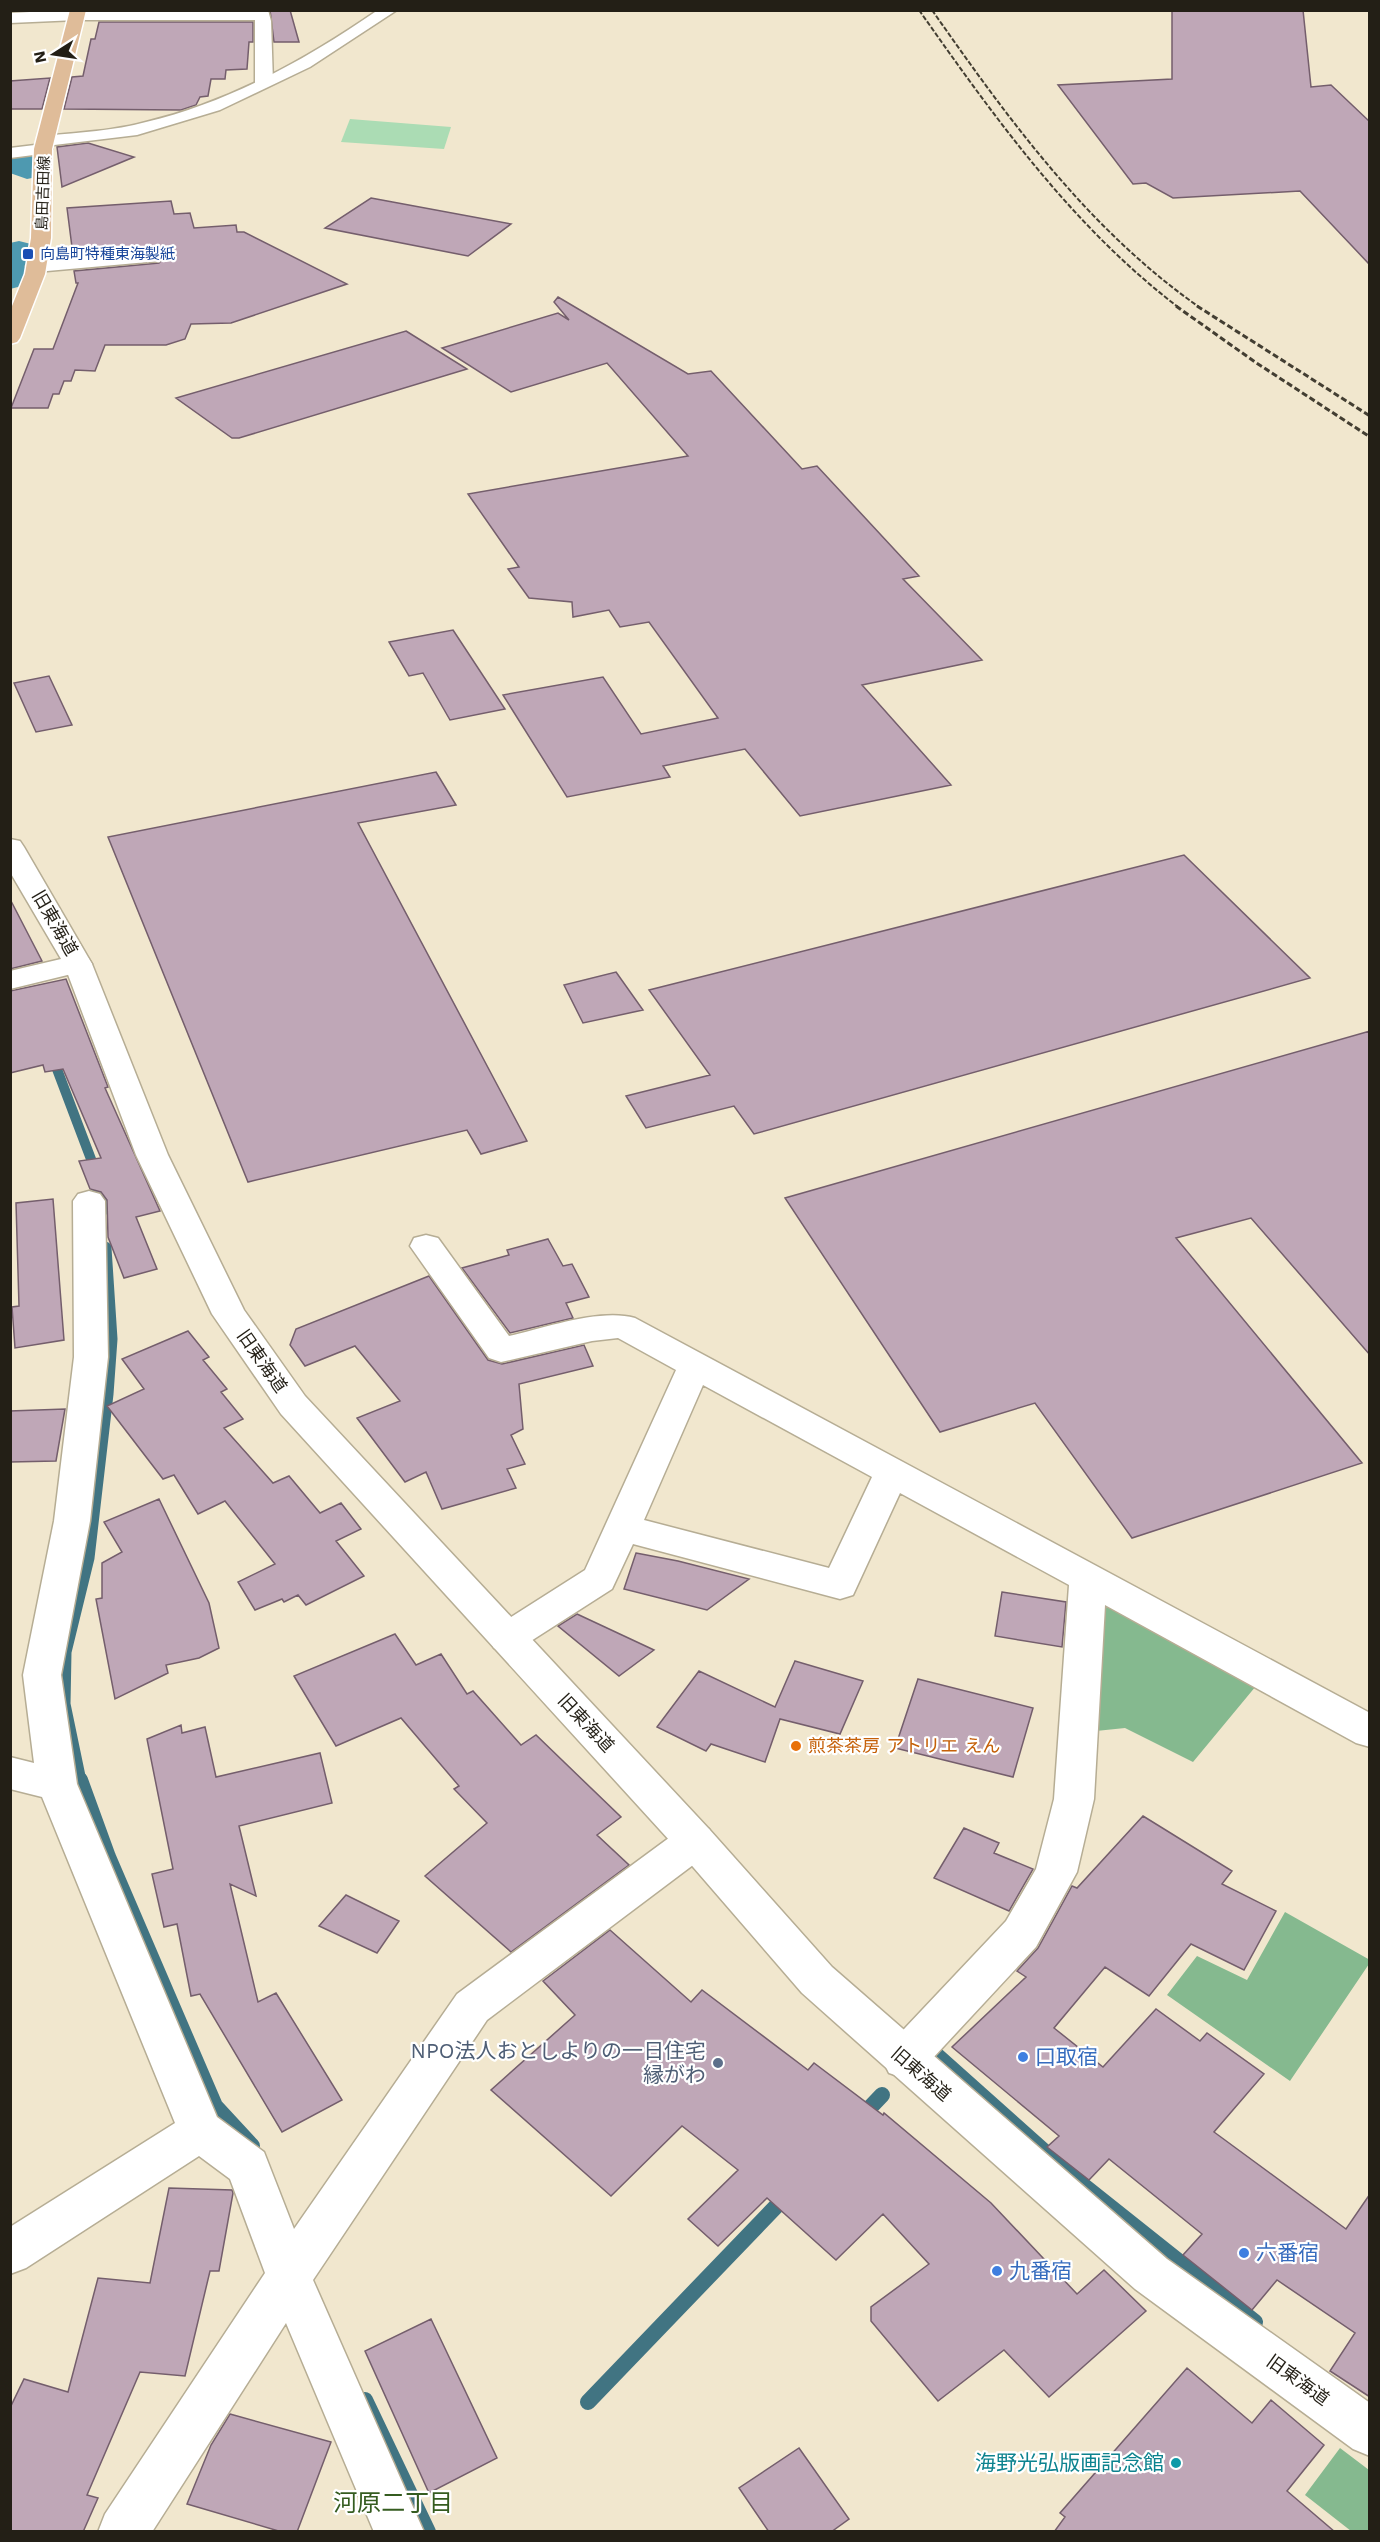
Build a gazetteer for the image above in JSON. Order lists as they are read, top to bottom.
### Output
{
  "streets": {
    "main road": ["島田吉田線"],
    "street": ["旧東海道"]
  },
  "districts": ["河原二丁目"],
  "places": {
    "transit": ["向島町特種東海製紙"],
    "other": [
      "煎茶茶房 アトリエ えん",
      "口取宿",
      "NPO法人おとしよりの一日住宅 縁がわ",
      "六番宿",
      "九番宿",
      "海野光弘版画記念館"
    ]
  },
  "north": "left"
}
